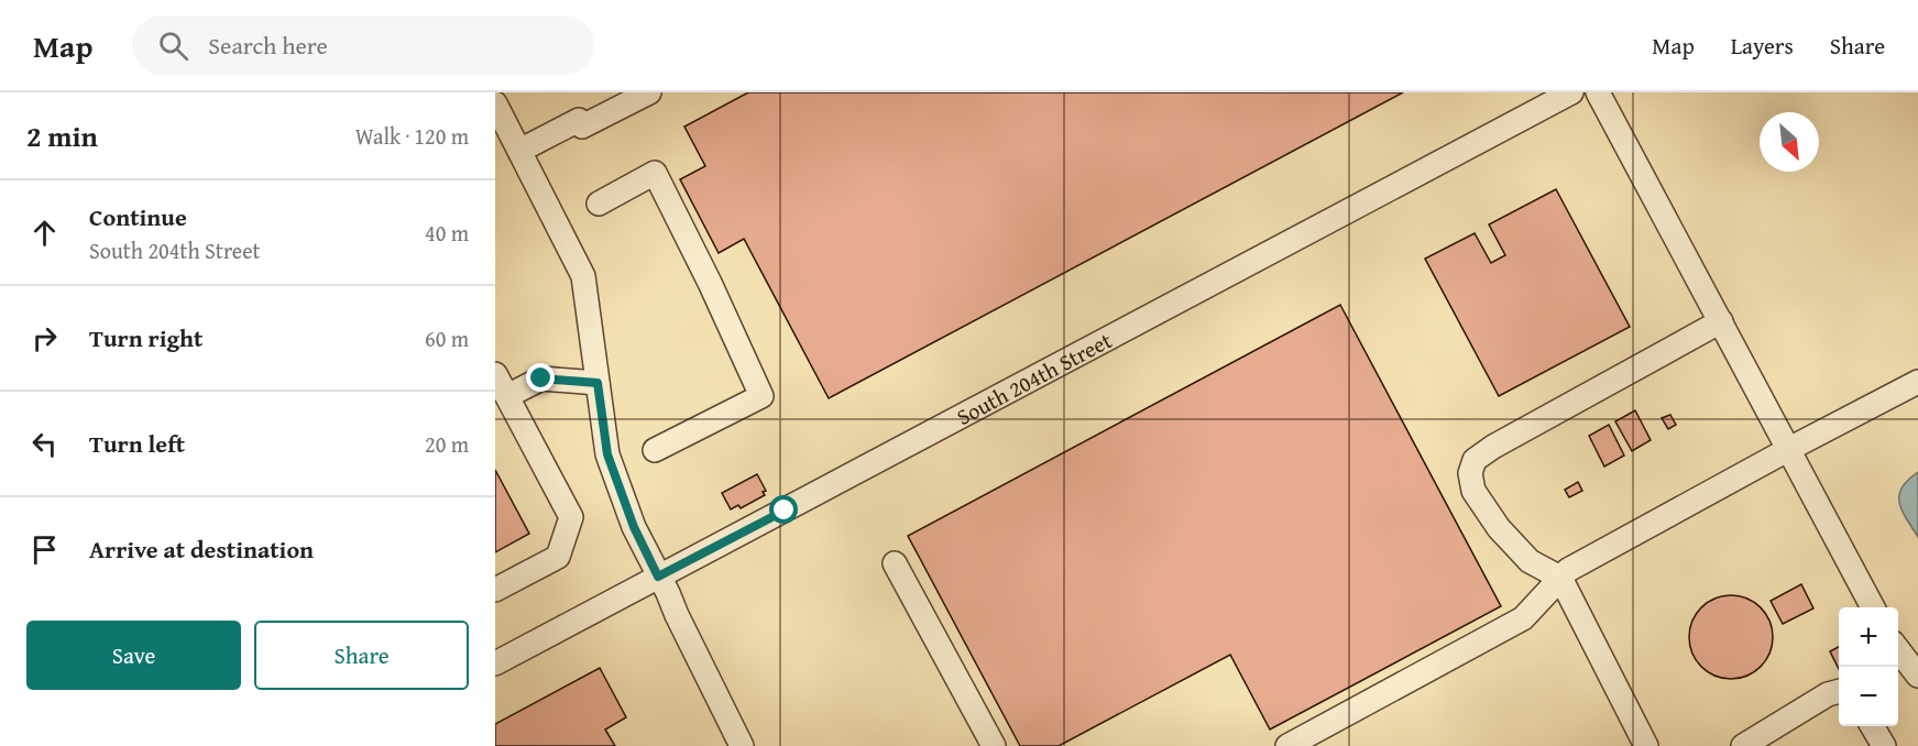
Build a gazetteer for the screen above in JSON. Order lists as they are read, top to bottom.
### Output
{
  "streets": {
    "street": ["South 204th Street"]
  },
  "north": "bottom right",
  "page": {
    "header": "Map",
    "search": "Search here",
    "nav": ["Map", "Layers", "Share"],
    "heading": ["2 min", "Walk · 120 m"],
    "list": [
      ["Continue", "South 204th Street", "40 m"],
      ["Turn right", "60 m"],
      ["Turn left", "20 m"],
      "Arrive at destination"
    ],
    "buttons": ["Save", "Share"],
    "map_buttons": ["+", "−"]
  }
}
